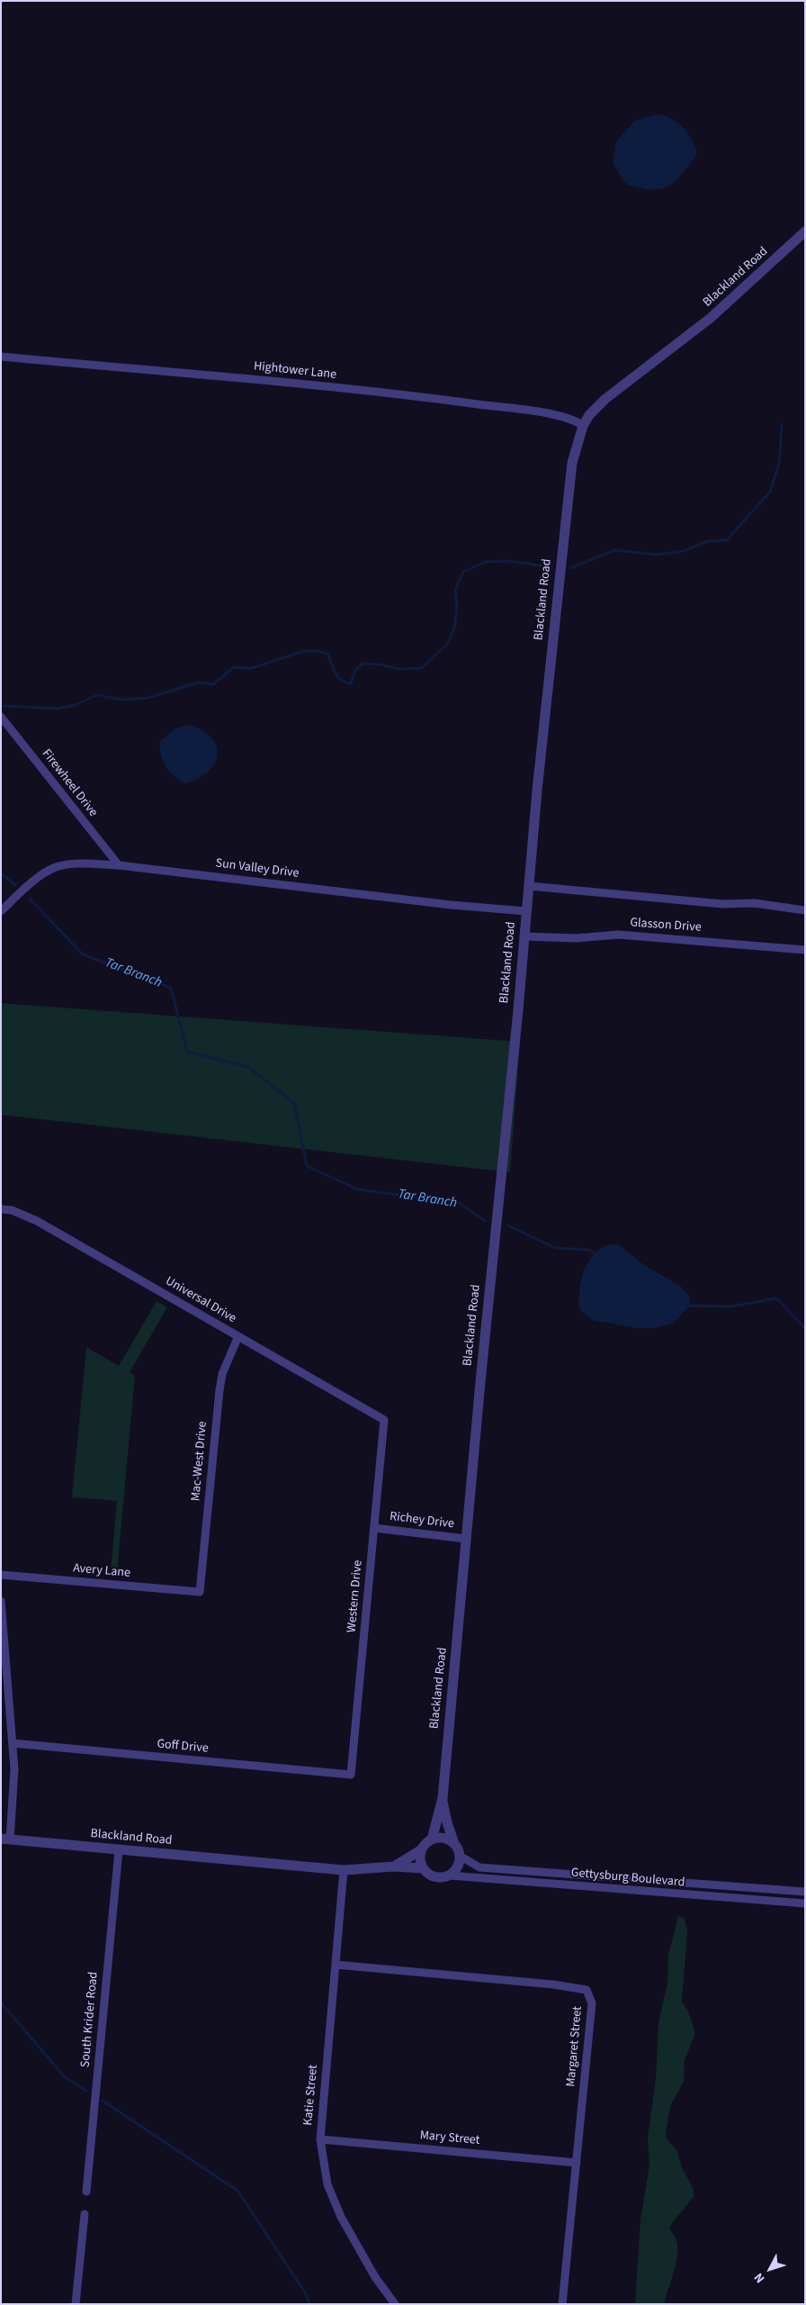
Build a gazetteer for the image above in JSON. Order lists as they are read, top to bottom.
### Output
{
  "streets": {
    "street": [
      "Blackland Road",
      "Hightower Lane",
      "Firewheel Drive",
      "Sun Valley Drive",
      "Glasson Drive",
      "Universal Drive",
      "Mac-West Drive",
      "Richey Drive",
      "Avery Lane",
      "Western Drive",
      "Goff Drive",
      "Gettysburg Boulevard",
      "South Krider Road",
      "Margaret Street",
      "Katie Street",
      "Mary Street"
    ]
  },
  "crossings": [
    ["Blackland Road", "Hightower Lane"],
    ["Blackland Road", "Sun Valley Drive"],
    ["Blackland Road", "Glasson Drive"],
    ["Blackland Road", "Richey Drive"],
    ["Blackland Road", "Gettysburg Boulevard"],
    ["Blackland Road", "South Krider Road"],
    ["Blackland Road", "Katie Street"],
    ["Firewheel Drive", "Sun Valley Drive"],
    ["Universal Drive", "Mac-West Drive"],
    ["Universal Drive", "Western Drive"],
    ["Mac-West Drive", "Avery Lane"],
    ["Richey Drive", "Western Drive"],
    ["Western Drive", "Goff Drive"],
    ["Margaret Street", "Katie Street"],
    ["Margaret Street", "Mary Street"],
    ["Katie Street", "Mary Street"]
  ],
  "water": ["Tar Branch"],
  "north": "bottom left"
}
